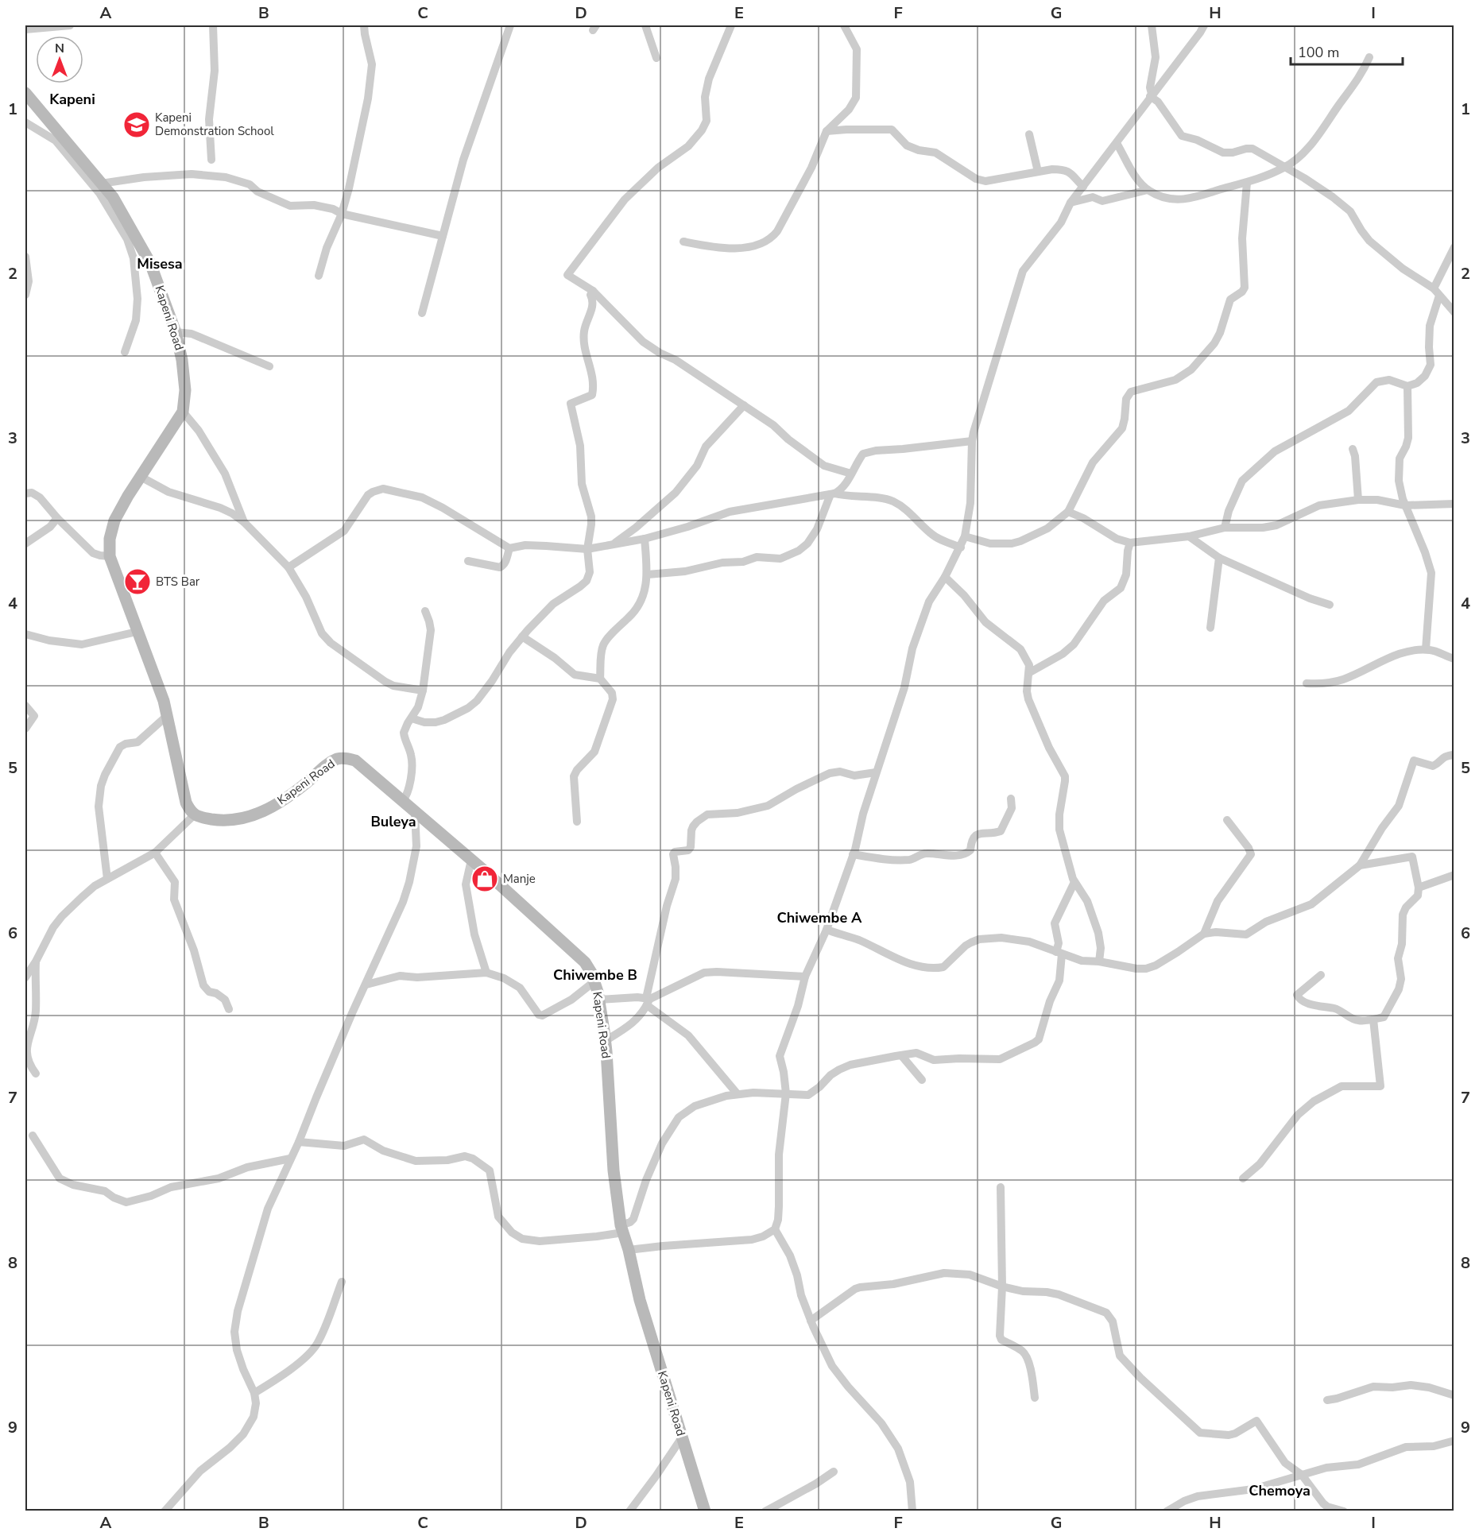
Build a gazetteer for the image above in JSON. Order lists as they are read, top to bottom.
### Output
{
  "streets": {
    "main road": ["Kapeni Road"]
  },
  "districts": [
    "Kapeni",
    "Misesa",
    "Buleya",
    "Chiwembe A",
    "Chiwembe B",
    "Chemoya"
  ],
  "places": {
    "school or university": ["Kapeni Demonstration School"],
    "bar": ["BTS Bar"],
    "shop": ["Manje"]
  },
  "scale_bar": "100 m",
  "north": "top",
  "grid": {
    "columns": [
      "A",
      "B",
      "C",
      "D",
      "E",
      "F",
      "G",
      "H",
      "I"
    ],
    "rows": [
      "1",
      "2",
      "3",
      "4",
      "5",
      "6",
      "7",
      "8",
      "9"
    ]
  }
}
